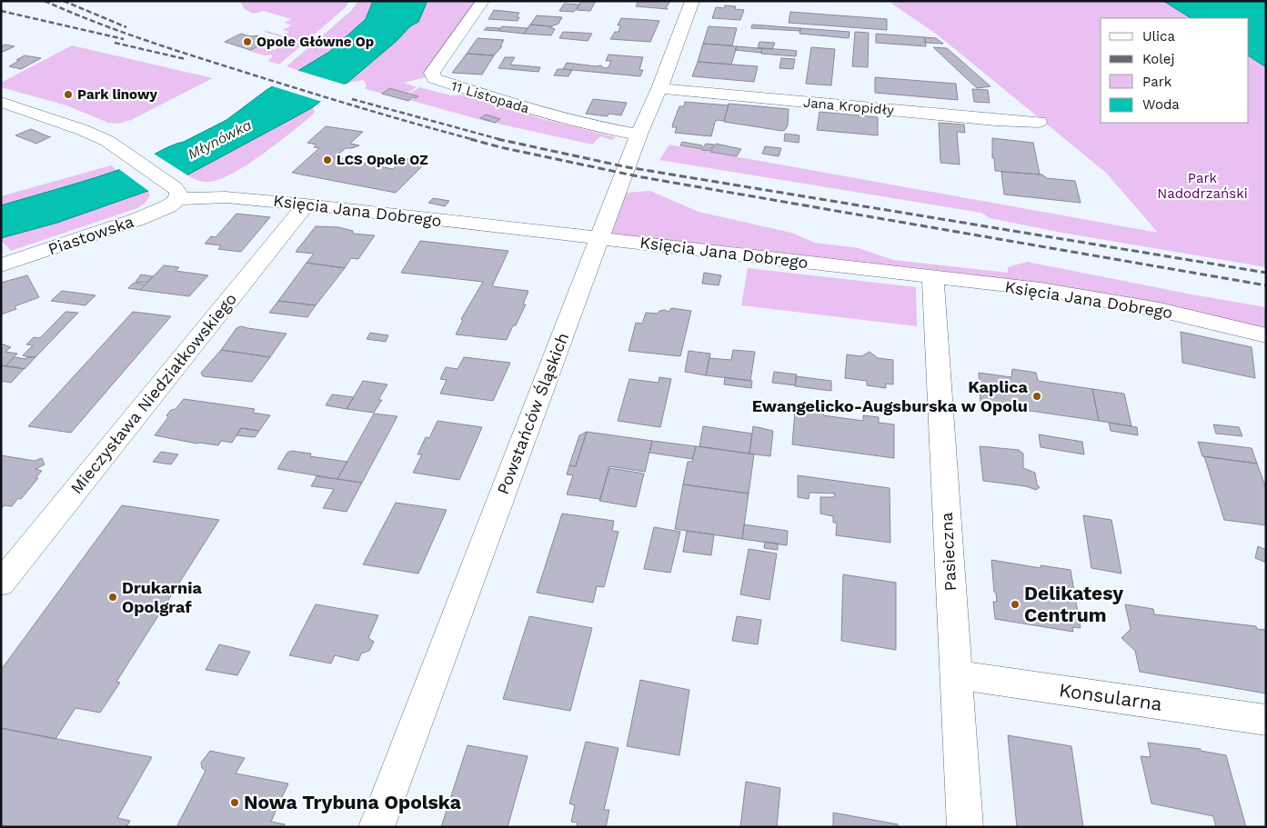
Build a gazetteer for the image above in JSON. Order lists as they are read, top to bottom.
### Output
{
  "streets": {
    "street": [
      "11 Listopada",
      "Jana Kropidły",
      "Księcia Jana Dobrego",
      "Piastowska",
      "Mieczysława Niedziałkowskiego",
      "Powstańców Śląskich",
      "Pasieczna",
      "Konsularna"
    ]
  },
  "crossings": [
    ["11 Listopada", "Powstańców Śląskich"],
    ["Jana Kropidły", "Powstańców Śląskich"],
    ["Księcia Jana Dobrego", "Piastowska"],
    ["Księcia Jana Dobrego", "Mieczysława Niedziałkowskiego"],
    ["Księcia Jana Dobrego", "Powstańców Śląskich"],
    ["Księcia Jana Dobrego", "Pasieczna"],
    ["Pasieczna", "Konsularna"]
  ],
  "water": ["Młynówka"],
  "parks": ["Park Nadodrzański"],
  "places": [
    "Opole Główne Op",
    "Park linowy",
    "LCS Opole OZ",
    "Kaplica Ewangelicko-Augsburska w Opolu",
    "Drukarnia Opolgraf",
    "Delikatesy Centrum",
    "Nowa Trybuna Opolska"
  ],
  "legend": [
    "Ulica",
    "Kolej",
    "Park",
    "Woda"
  ]
}
